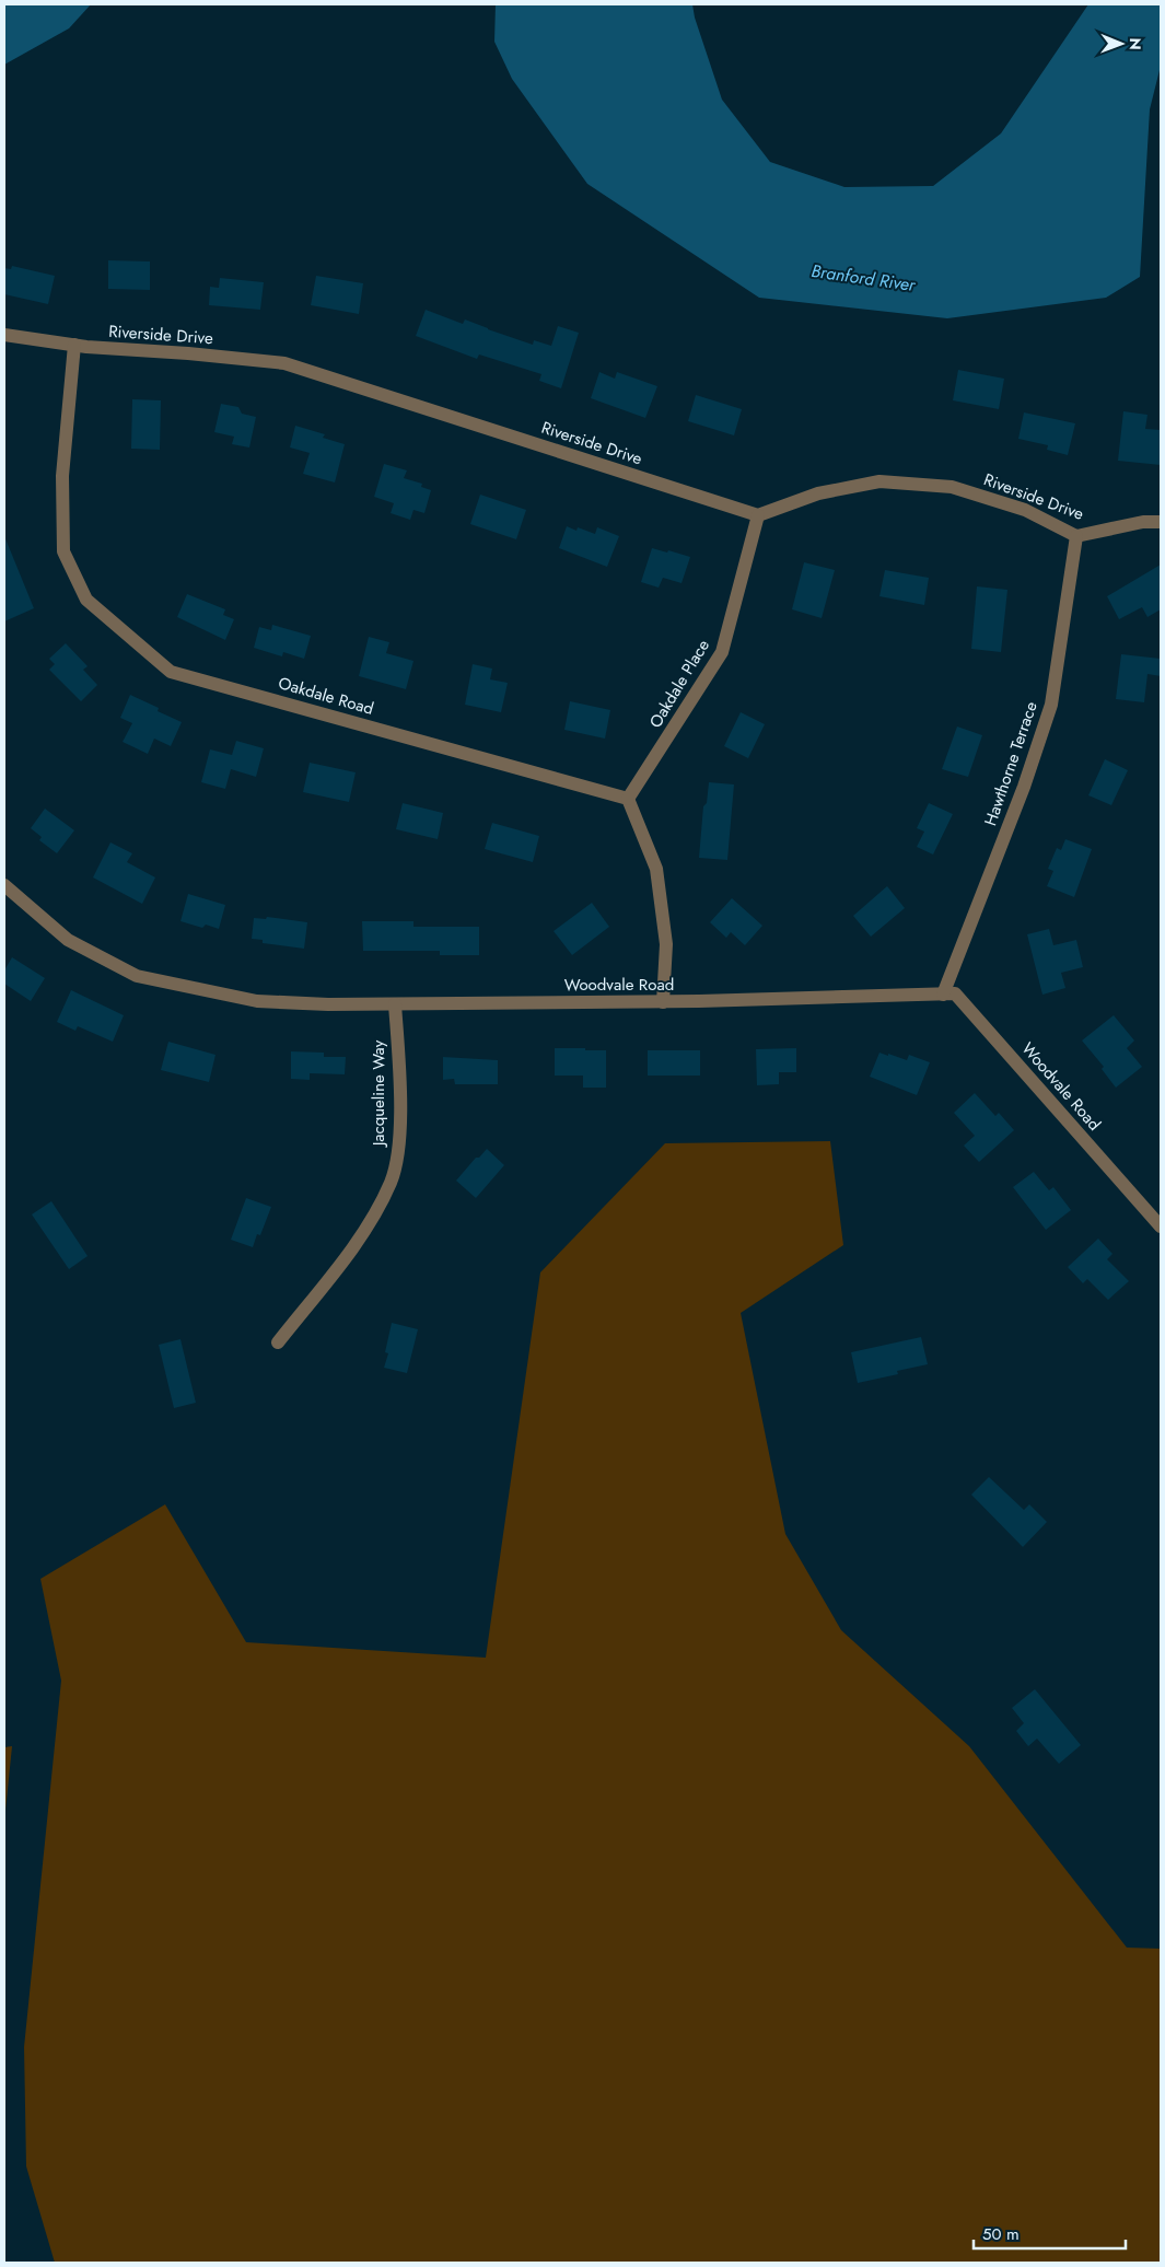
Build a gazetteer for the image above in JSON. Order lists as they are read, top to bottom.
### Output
{
  "streets": {
    "street": [
      "Riverside Drive",
      "Oakdale Place",
      "Oakdale Road",
      "Hawthorne Terrace",
      "Woodvale Road",
      "Jacqueline Way"
    ]
  },
  "crossings": [
    ["Riverside Drive", "Oakdale Place"],
    ["Riverside Drive", "Oakdale Road"],
    ["Riverside Drive", "Hawthorne Terrace"],
    ["Oakdale Place", "Oakdale Road"],
    ["Hawthorne Terrace", "Woodvale Road"],
    ["Woodvale Road", "Jacqueline Way"]
  ],
  "water": ["Branford River"],
  "scale_bar": "50 m",
  "north": "right"
}
